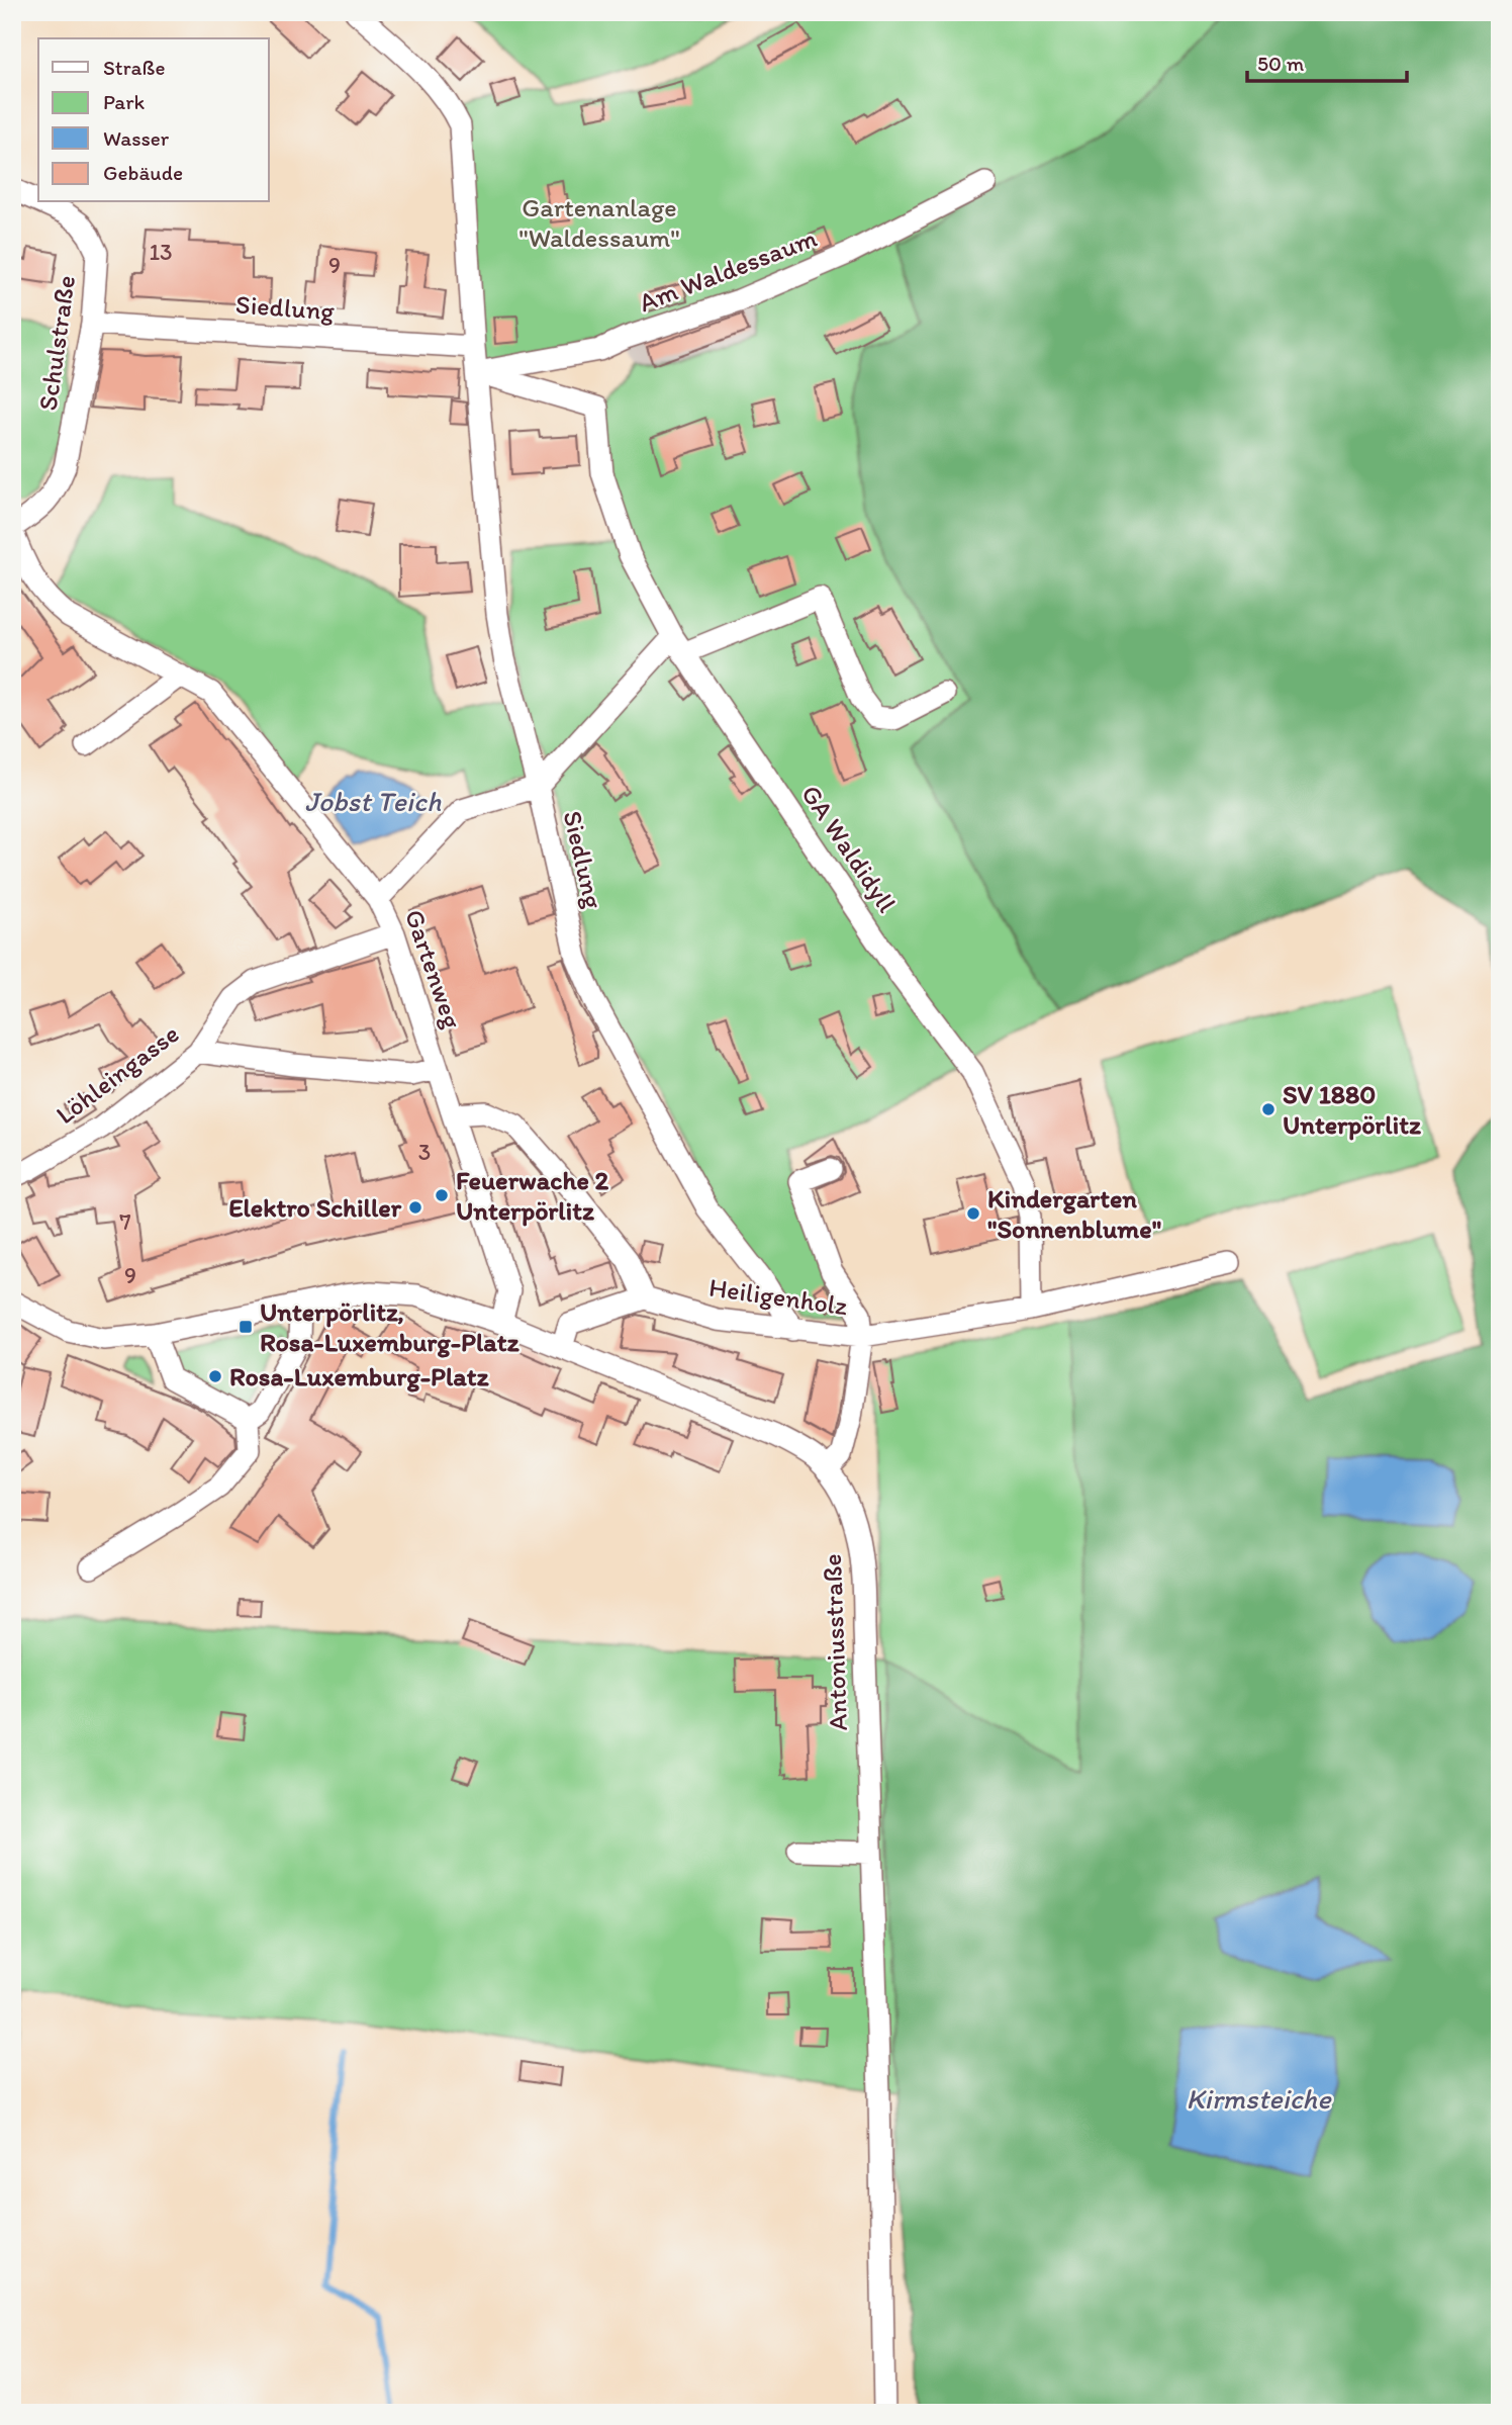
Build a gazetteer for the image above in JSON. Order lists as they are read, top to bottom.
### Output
{
  "streets": {
    "street": [
      "Am Waldessaum",
      "Siedlung",
      "Schulstraße",
      "GA Waldidyll",
      "Gartenweg",
      "Löhleingasse",
      "Heiligenholz",
      "Antoniusstraße"
    ]
  },
  "crossings": [
    ["Am Waldessaum", "Siedlung"],
    ["Am Waldessaum", "GA Waldidyll"],
    ["Siedlung", "Schulstraße"],
    ["Siedlung", "GA Waldidyll"],
    ["Siedlung", "Heiligenholz"],
    ["Schulstraße", "Gartenweg"],
    ["GA Waldidyll", "Heiligenholz"],
    ["Gartenweg", "Löhleingasse"],
    ["Gartenweg", "Antoniusstraße"]
  ],
  "water": ["Jobst Teich", "Kirmsteiche"],
  "parks": ["Gartenanlage \"Waldessaum\""],
  "places": {
    "other": [
      "SV 1880 Unterpörlitz",
      "Feuerwache 2 Unterpörlitz",
      "Elektro Schiller",
      "Kindergarten \"Sonnenblume\"",
      "Rosa-Luxemburg-Platz"
    ],
    "transit": ["Unterpörlitz, Rosa-Luxemburg-Platz"]
  },
  "house_numbers": [
    "13",
    "9",
    "3",
    "7",
    "9"
  ],
  "legend": [
    "Straße",
    "Park",
    "Wasser",
    "Gebäude"
  ],
  "scale_bar": "50 m"
}
